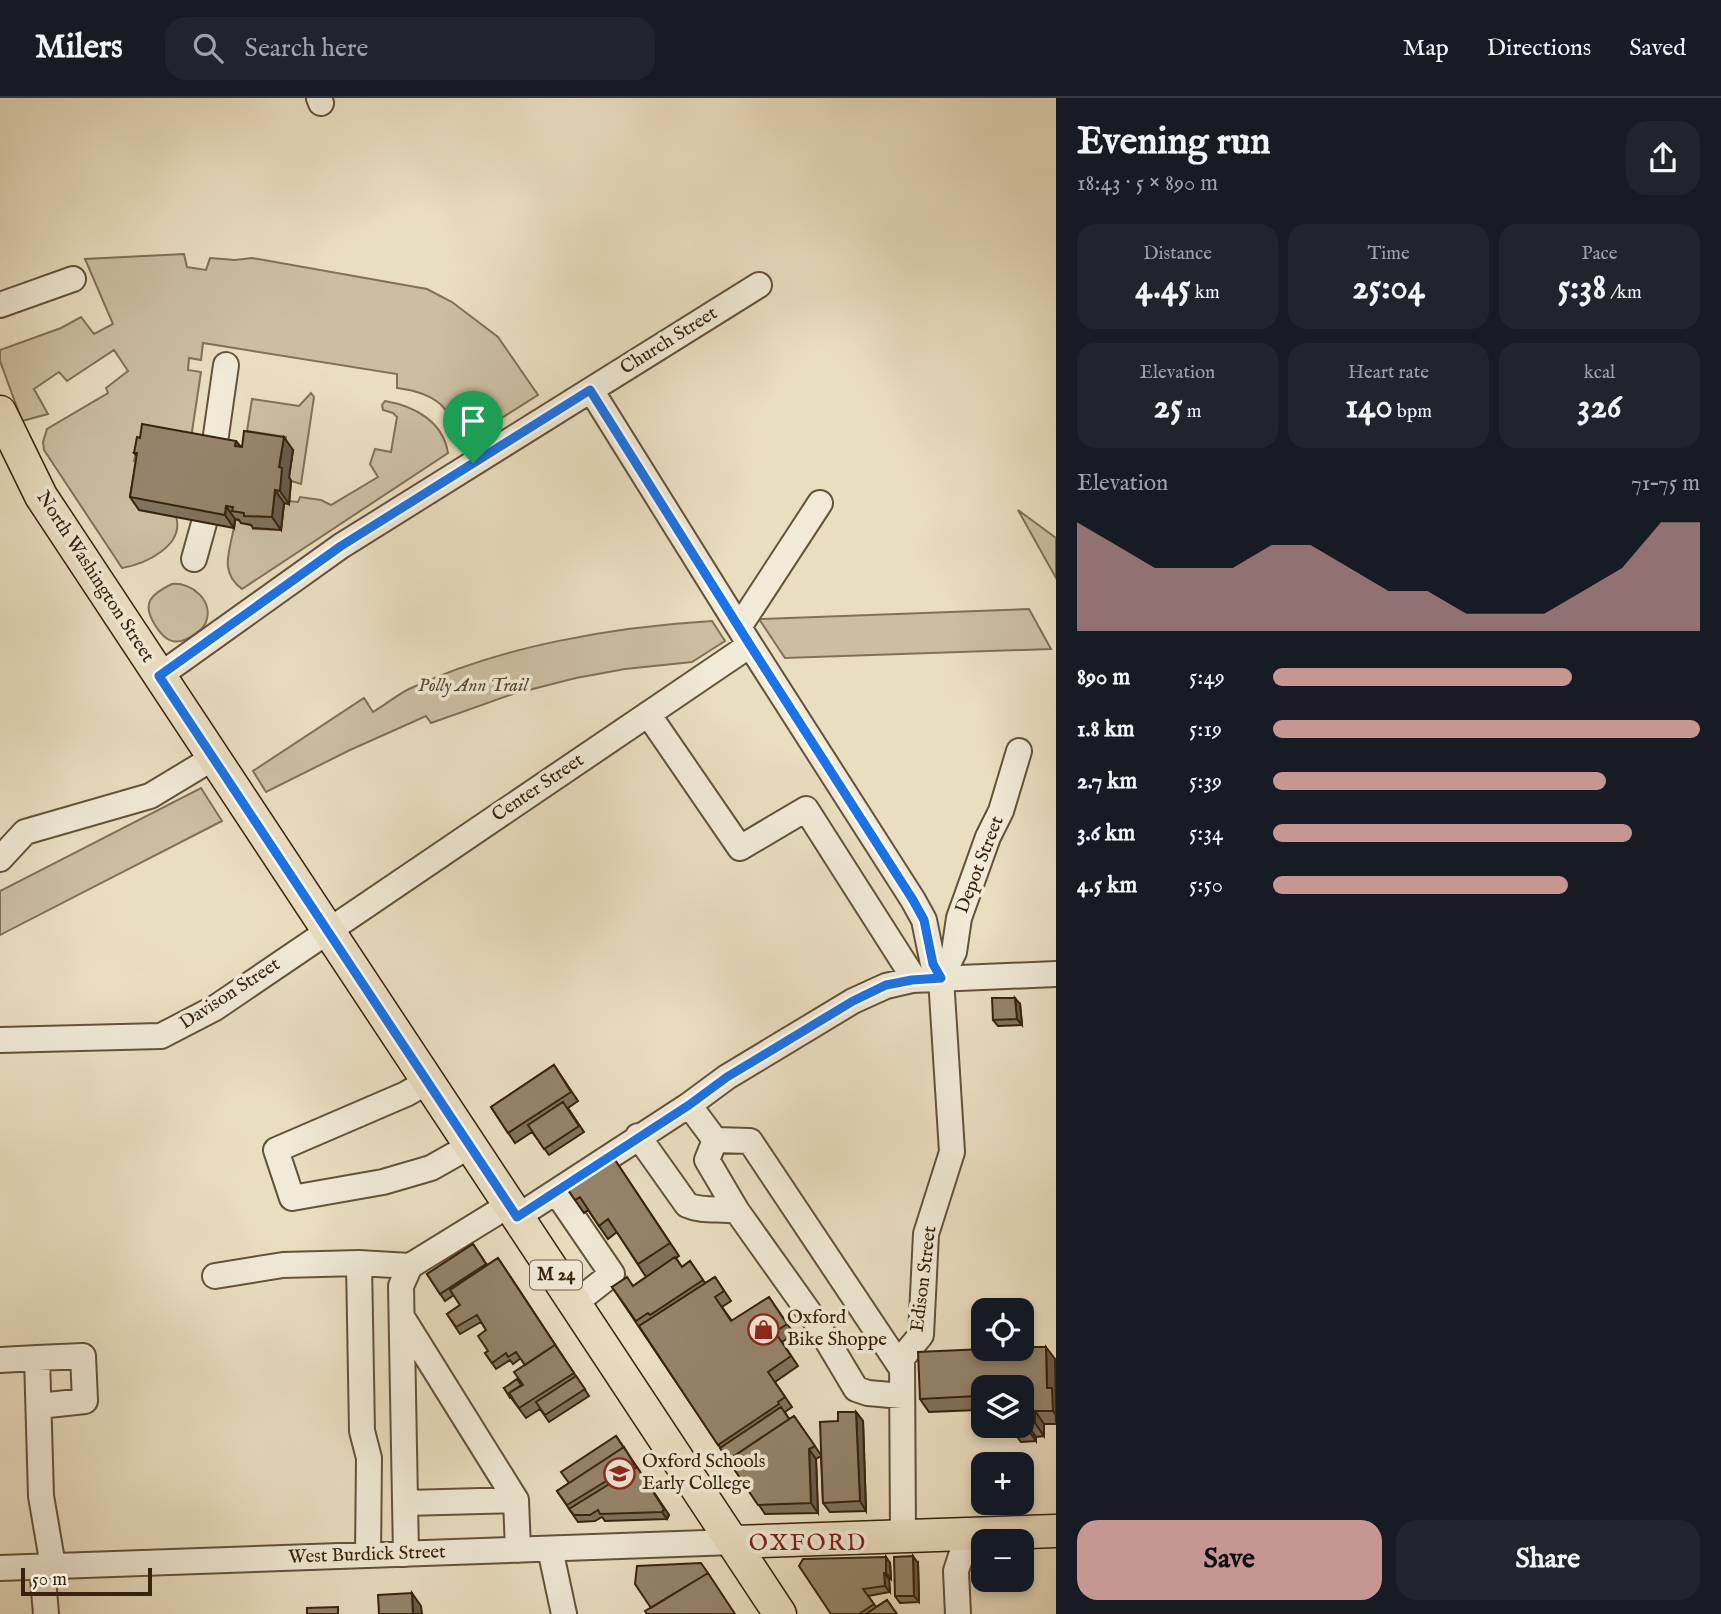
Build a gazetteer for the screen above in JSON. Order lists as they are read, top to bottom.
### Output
{
  "streets": {
    "main road": ["North Washington Street", "M 24"],
    "street": [
      "Church Street",
      "Center Street",
      "Depot Street",
      "Davison Street",
      "Edison Street",
      "West Burdick Street"
    ]
  },
  "crossings": [
    ["Church Street", "North Washington Street"],
    ["North Washington Street", "Center Street"],
    ["North Washington Street", "Davison Street"],
    ["North Washington Street", "M 24"],
    ["North Washington Street", "West Burdick Street"],
    ["Center Street", "Davison Street"],
    ["Depot Street", "Edison Street"],
    ["M 24", "West Burdick Street"]
  ],
  "districts": ["OXFORD"],
  "parks": ["Polly Ann Trail"],
  "places": {
    "shop": ["Oxford Bike Shoppe"],
    "school or university": ["Oxford Schools Early College"]
  },
  "scale_bar": "50 m",
  "page": {
    "header": "Milers",
    "search": "Search here",
    "nav": ["Map", "Directions", "Saved"],
    "heading": ["Evening run", "18:43 · 5 × 890 m"],
    "stats": [
      ["Distance", "4.45 km"],
      ["Time", "25:04"],
      ["Pace", "5:38 /km"],
      ["Elevation", "25 m"],
      ["Heart rate", "140 bpm"],
      ["kcal", "326"]
    ],
    "chart": ["Elevation", "71–75 m"],
    "list": [
      {
        "name": "890 m",
        "note": "5:49"
      },
      {
        "name": "1.8 km",
        "note": "5:19"
      },
      {
        "name": "2.7 km",
        "note": "5:39"
      },
      {
        "name": "3.6 km",
        "note": "5:34"
      },
      {
        "name": "4.5 km",
        "note": "5:50"
      }
    ],
    "map_buttons": ["+", "−"],
    "buttons": ["Save", "Share"],
    "scale": "50 m"
  }
}
